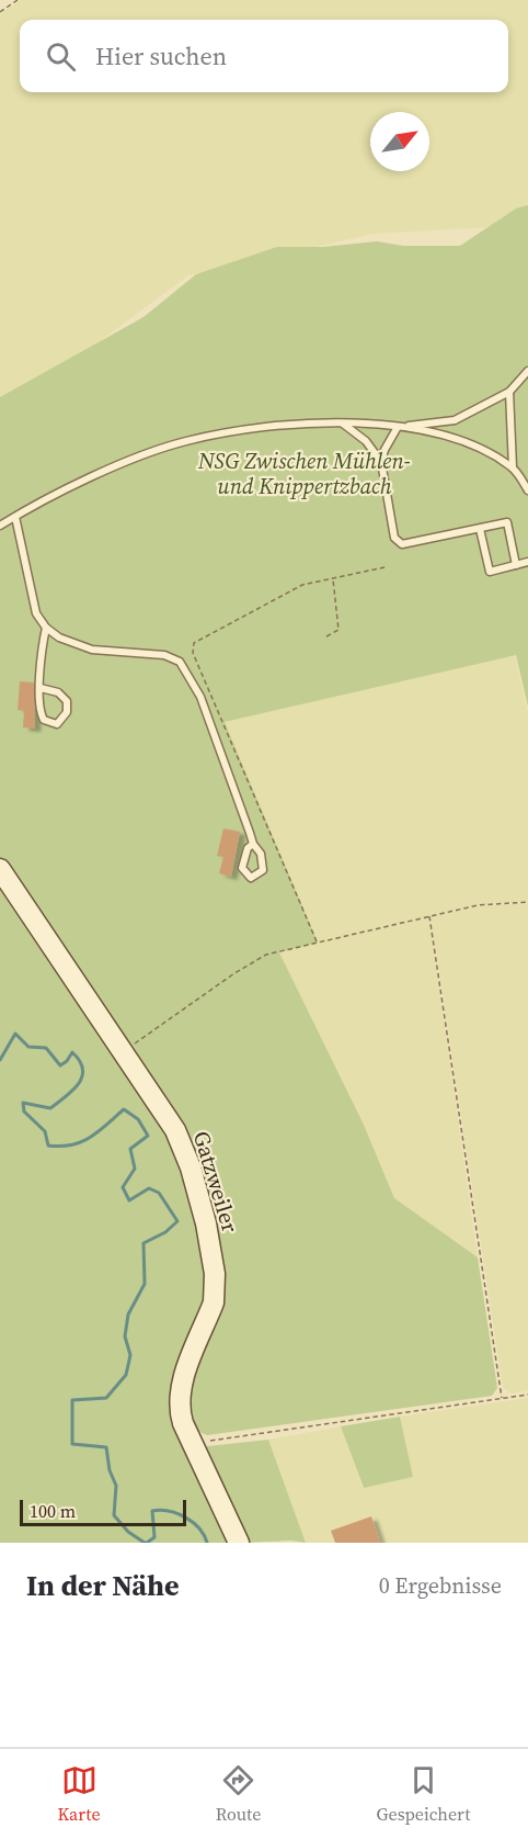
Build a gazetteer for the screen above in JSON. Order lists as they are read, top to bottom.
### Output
{
  "streets": {
    "street": ["Gatzweiler"]
  },
  "parks": ["NSG Zwischen Mühlen- und Knippertzbach"],
  "scale_bar": "100 m",
  "north": "top right",
  "page": {
    "search": "Hier suchen",
    "scale": "100 m",
    "heading": ["In der Nähe", "0 Ergebnisse"],
    "nav": ["Karte", "Route", "Gespeichert"]
  }
}
